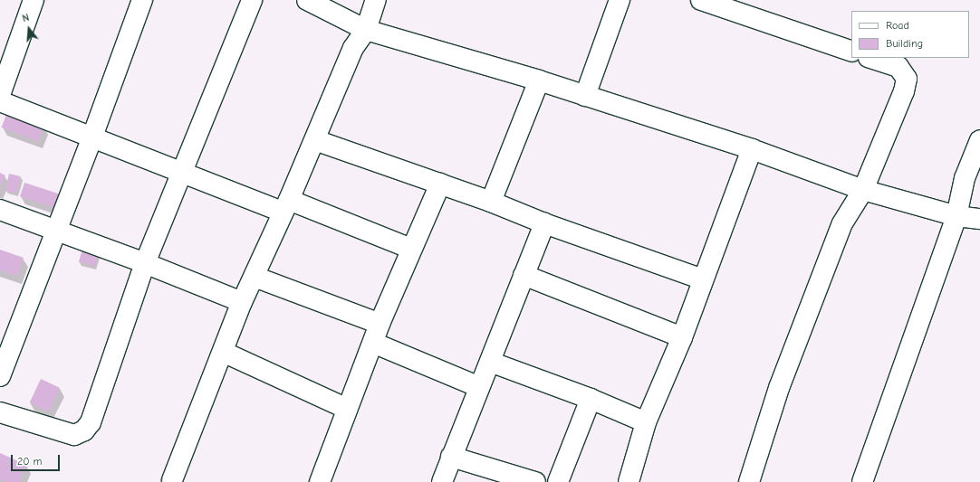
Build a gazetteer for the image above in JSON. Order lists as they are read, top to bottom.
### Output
{
  "legend": ["Road", "Building"],
  "scale_bar": "20 m",
  "north": "top"
}
